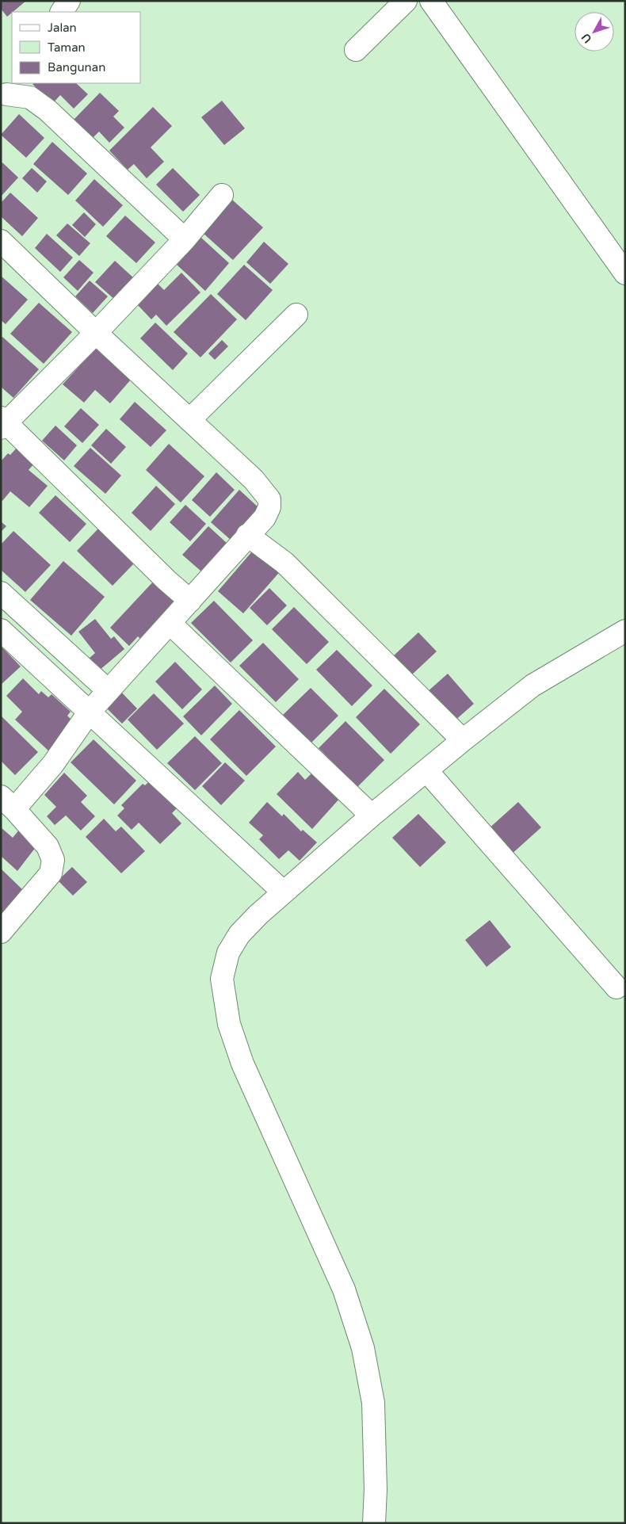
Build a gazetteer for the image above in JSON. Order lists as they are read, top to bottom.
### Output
{
  "legend": ["Jalan", "Taman", "Bangunan"],
  "north": "bottom left"
}
